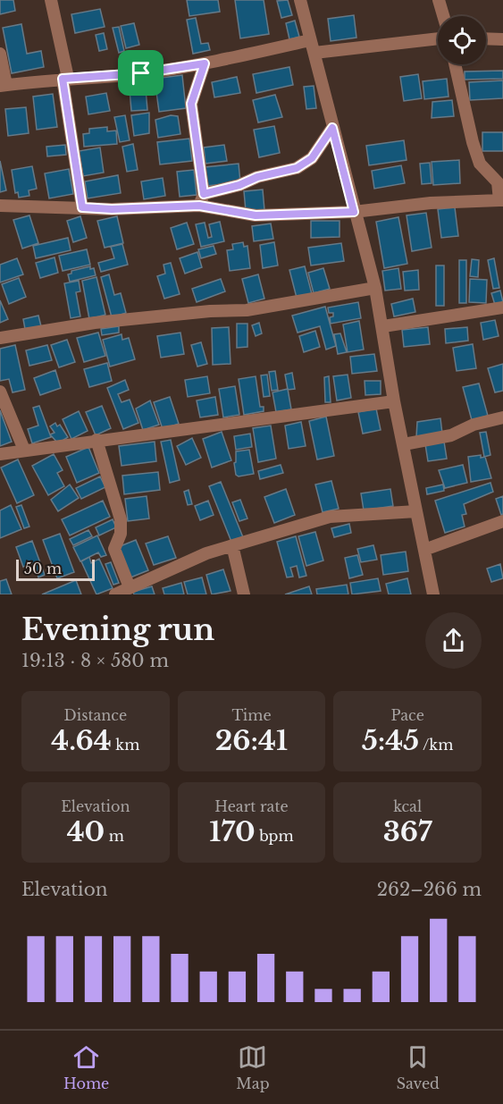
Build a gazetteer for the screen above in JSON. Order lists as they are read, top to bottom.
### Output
{
  "scale_bar": "50 m",
  "page": {
    "scale": "50 m",
    "heading": ["Evening run", "19:13 · 8 × 580 m"],
    "stats": [
      ["Distance", "4.64 km"],
      ["Time", "26:41"],
      ["Pace", "5:45 /km"],
      ["Elevation", "40 m"],
      ["Heart rate", "170 bpm"],
      ["kcal", "367"]
    ],
    "chart": ["Elevation", "262–266 m"],
    "tabs": ["Home", "Map", "Saved"]
  }
}
